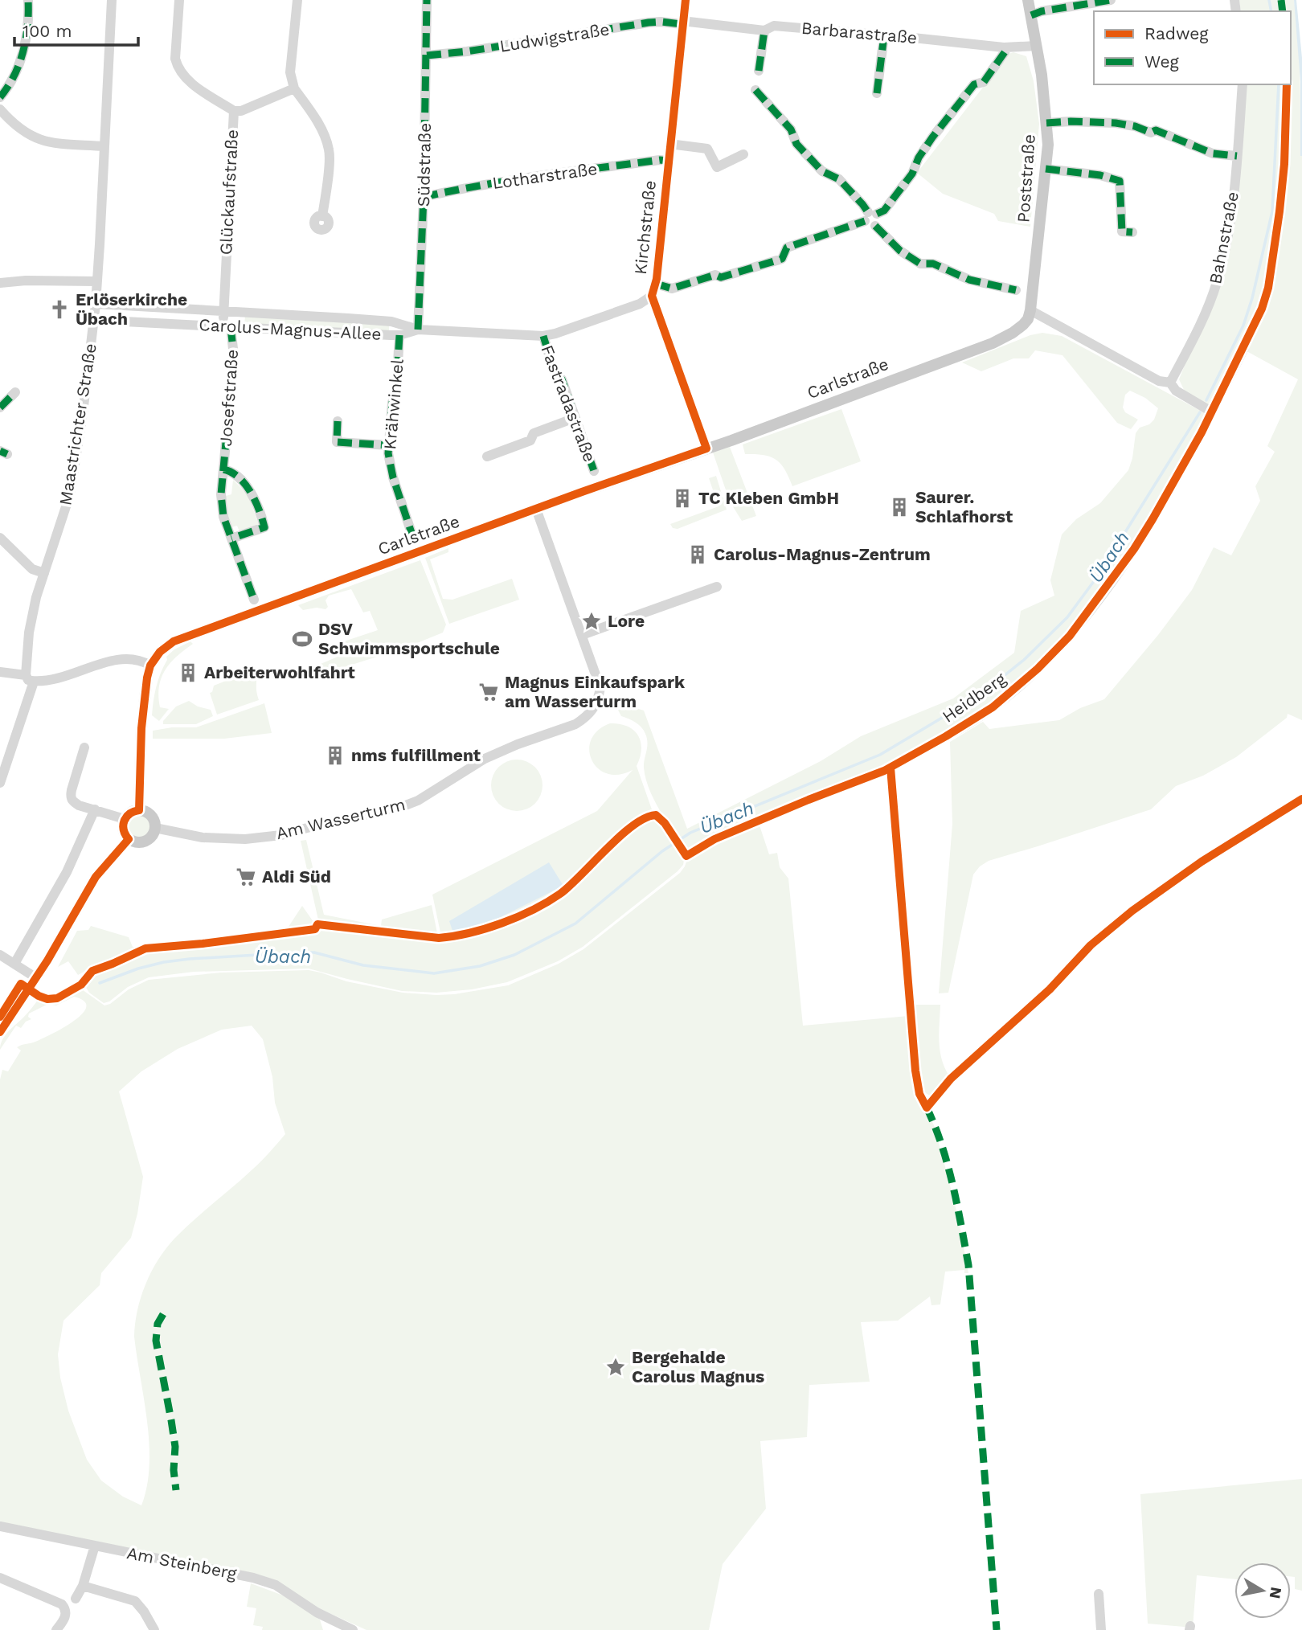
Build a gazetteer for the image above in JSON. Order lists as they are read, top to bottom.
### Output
{
  "streets": {
    "main road": ["Poststraße", "Carlstraße"],
    "street": [
      "Barbarastraße",
      "Ludwigstraße",
      "Südstraße",
      "Lotharstraße",
      "Glückaufstraße",
      "Kirchstraße",
      "Bahnstraße",
      "Carolus-Magnus-Allee",
      "Josefstraße",
      "Fastradastraße",
      "Krähwinkel",
      "Maastrichter Straße",
      "Heidberg",
      "Am Wasserturm",
      "Am Steinberg"
    ]
  },
  "crossings": [
    ["Barbarastraße", "Ludwigstraße"],
    ["Barbarastraße", "Poststraße"],
    ["Barbarastraße", "Kirchstraße"],
    ["Ludwigstraße", "Südstraße"],
    ["Ludwigstraße", "Kirchstraße"],
    ["Südstraße", "Lotharstraße"],
    ["Südstraße", "Carolus-Magnus-Allee"],
    ["Lotharstraße", "Kirchstraße"],
    ["Poststraße", "Carlstraße"],
    ["Glückaufstraße", "Carolus-Magnus-Allee"],
    ["Glückaufstraße", "Josefstraße"],
    ["Kirchstraße", "Carolus-Magnus-Allee"],
    ["Kirchstraße", "Carlstraße"],
    ["Carolus-Magnus-Allee", "Josefstraße"],
    ["Carolus-Magnus-Allee", "Fastradastraße"],
    ["Carolus-Magnus-Allee", "Krähwinkel"],
    ["Carolus-Magnus-Allee", "Maastrichter Straße"],
    ["Carlstraße", "Am Wasserturm"]
  ],
  "water": ["Übach"],
  "places": {
    "church": ["Erlöserkirche Übach"],
    "building": [
      "TC Kleben GmbH",
      "Saurer. Schlafhorst",
      "Carolus-Magnus-Zentrum",
      "Arbeiterwohlfahrt",
      "nms fulfillment"
    ],
    "place": ["Lore", "Bergehalde Carolus Magnus"],
    "sports": ["DSV Schwimmsportschule"],
    "supermarket": ["Magnus Einkaufspark am Wasserturm", "Aldi Süd"]
  },
  "legend": ["Radweg", "Weg"],
  "scale_bar": "100 m",
  "north": "right"
}
